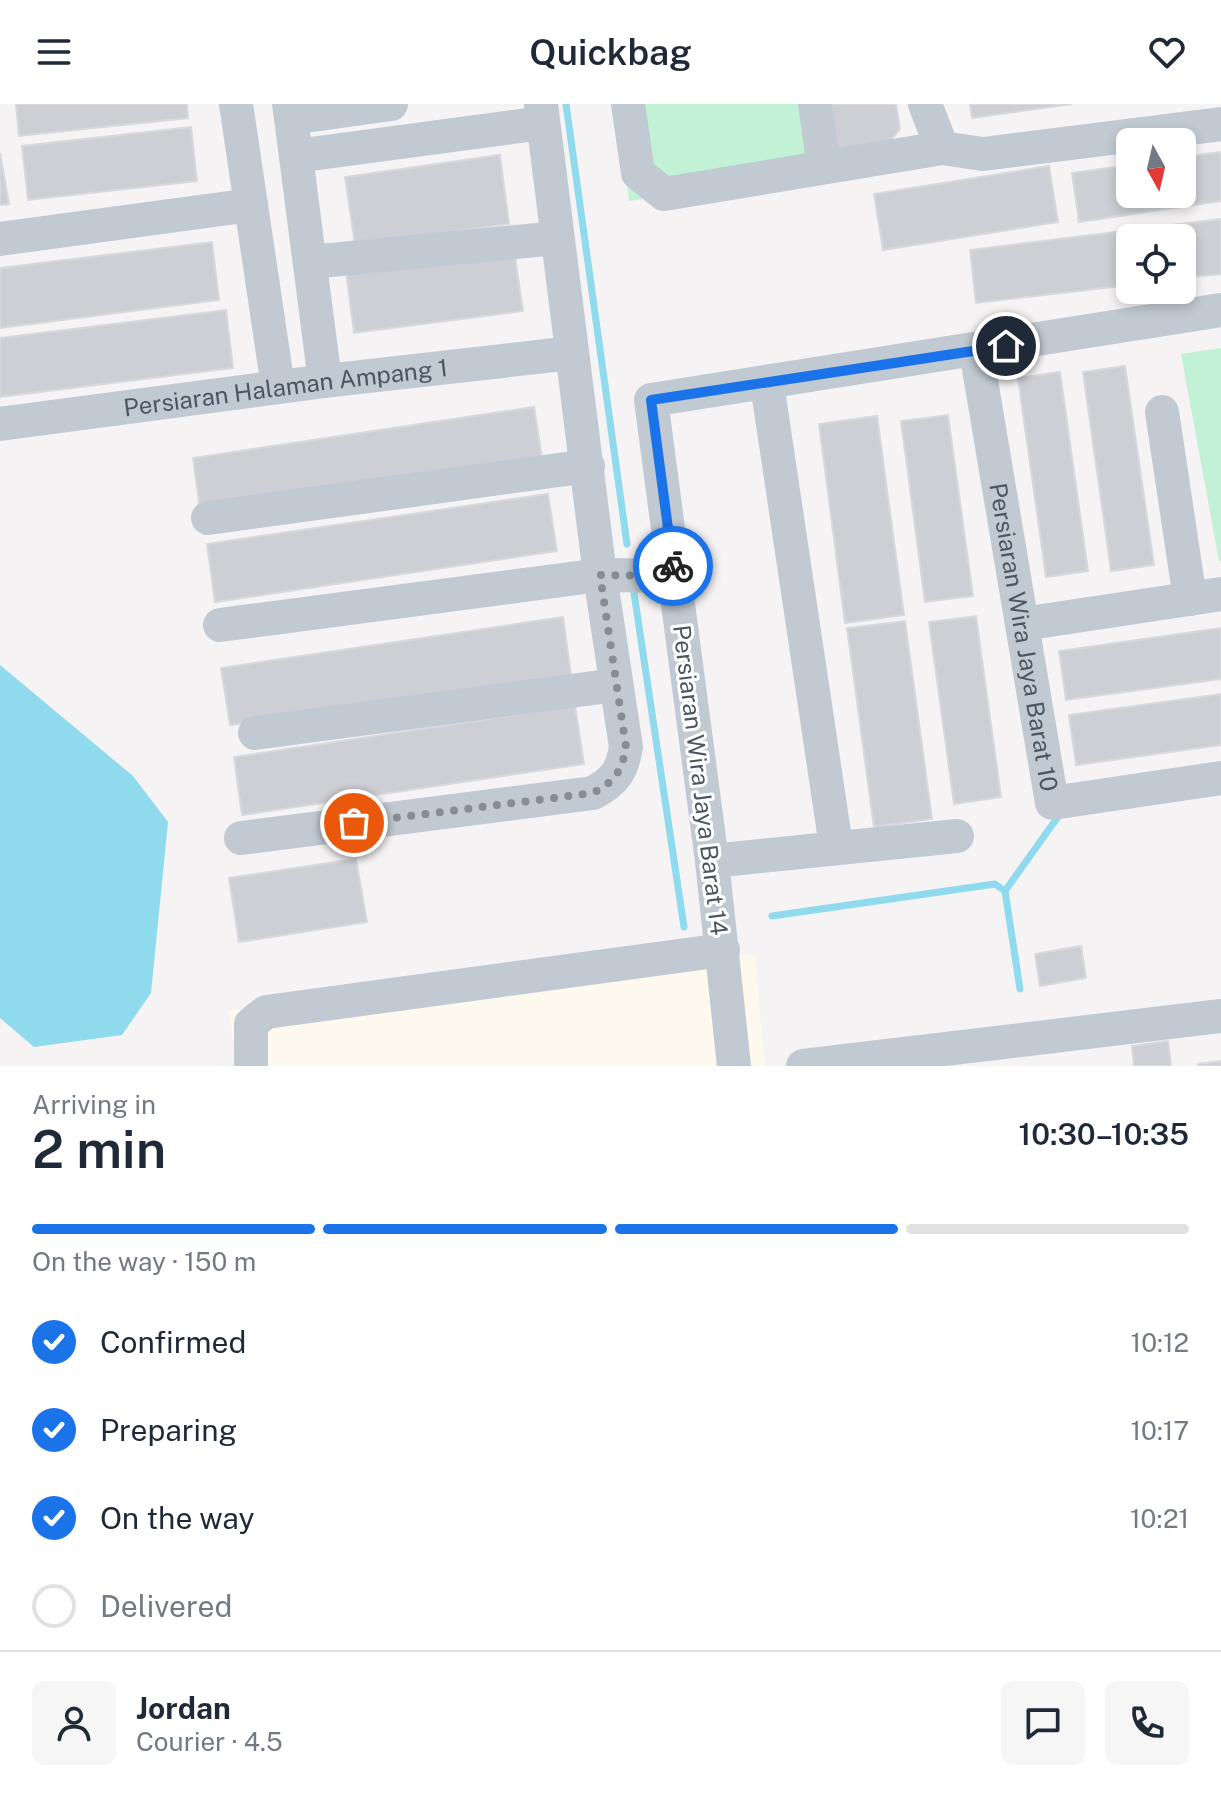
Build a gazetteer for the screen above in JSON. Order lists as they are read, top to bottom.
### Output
{
  "streets": {
    "street": ["Persiaran Halaman Ampang 1", "Persiaran Wira Jaya Barat 10", "Persiaran Wira Jaya Barat 14"]
  },
  "crossings": [
    ["Persiaran Wira Jaya Barat 10", "Persiaran Wira Jaya Barat 14"]
  ],
  "north": "bottom",
  "page": {
    "header": "Quickbag",
    "heading": ["2 min", "Arriving in", "10:30–10:35"],
    "panel": ["Jordan", "Courier · 4.5"],
    "bar": "On the way · 150 m",
    "list": [
      ["Confirmed", "10:12"],
      ["Preparing", "10:17"],
      ["On the way", "10:21"],
      "Delivered"
    ]
  }
}
